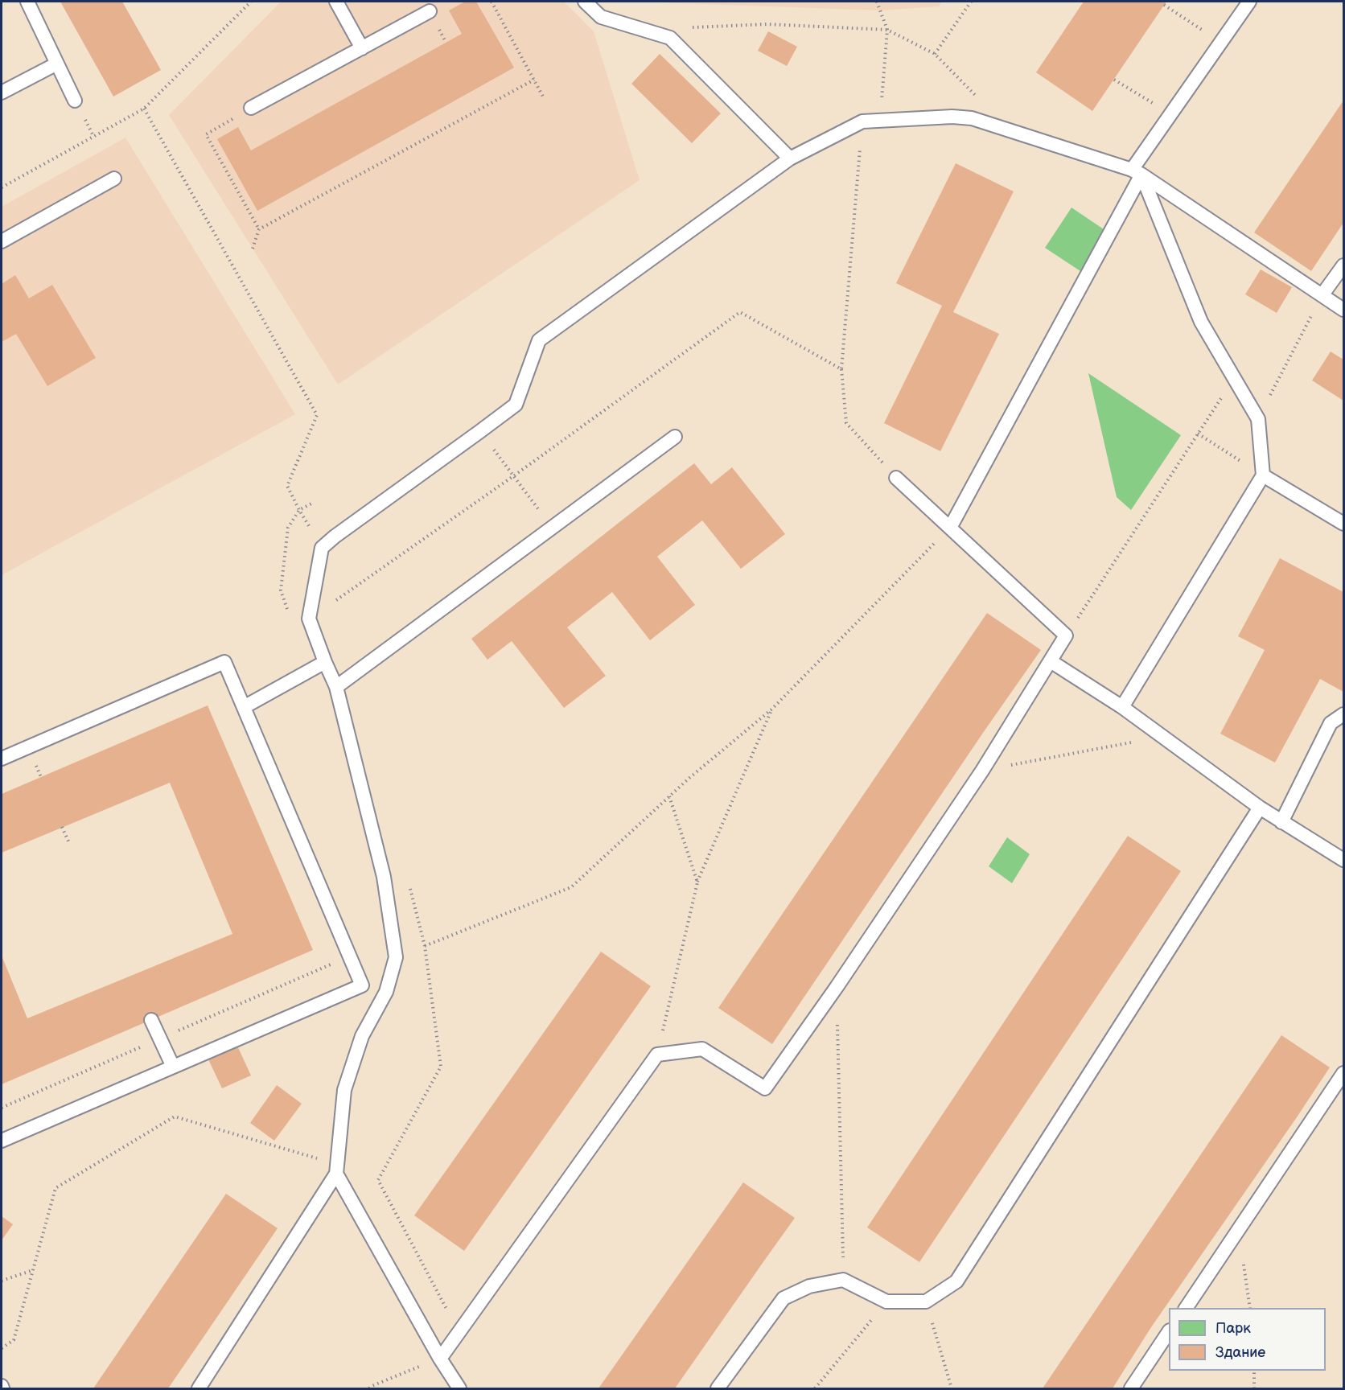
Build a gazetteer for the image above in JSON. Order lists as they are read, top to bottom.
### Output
{
  "legend": ["Парк", "Здание"]
}
